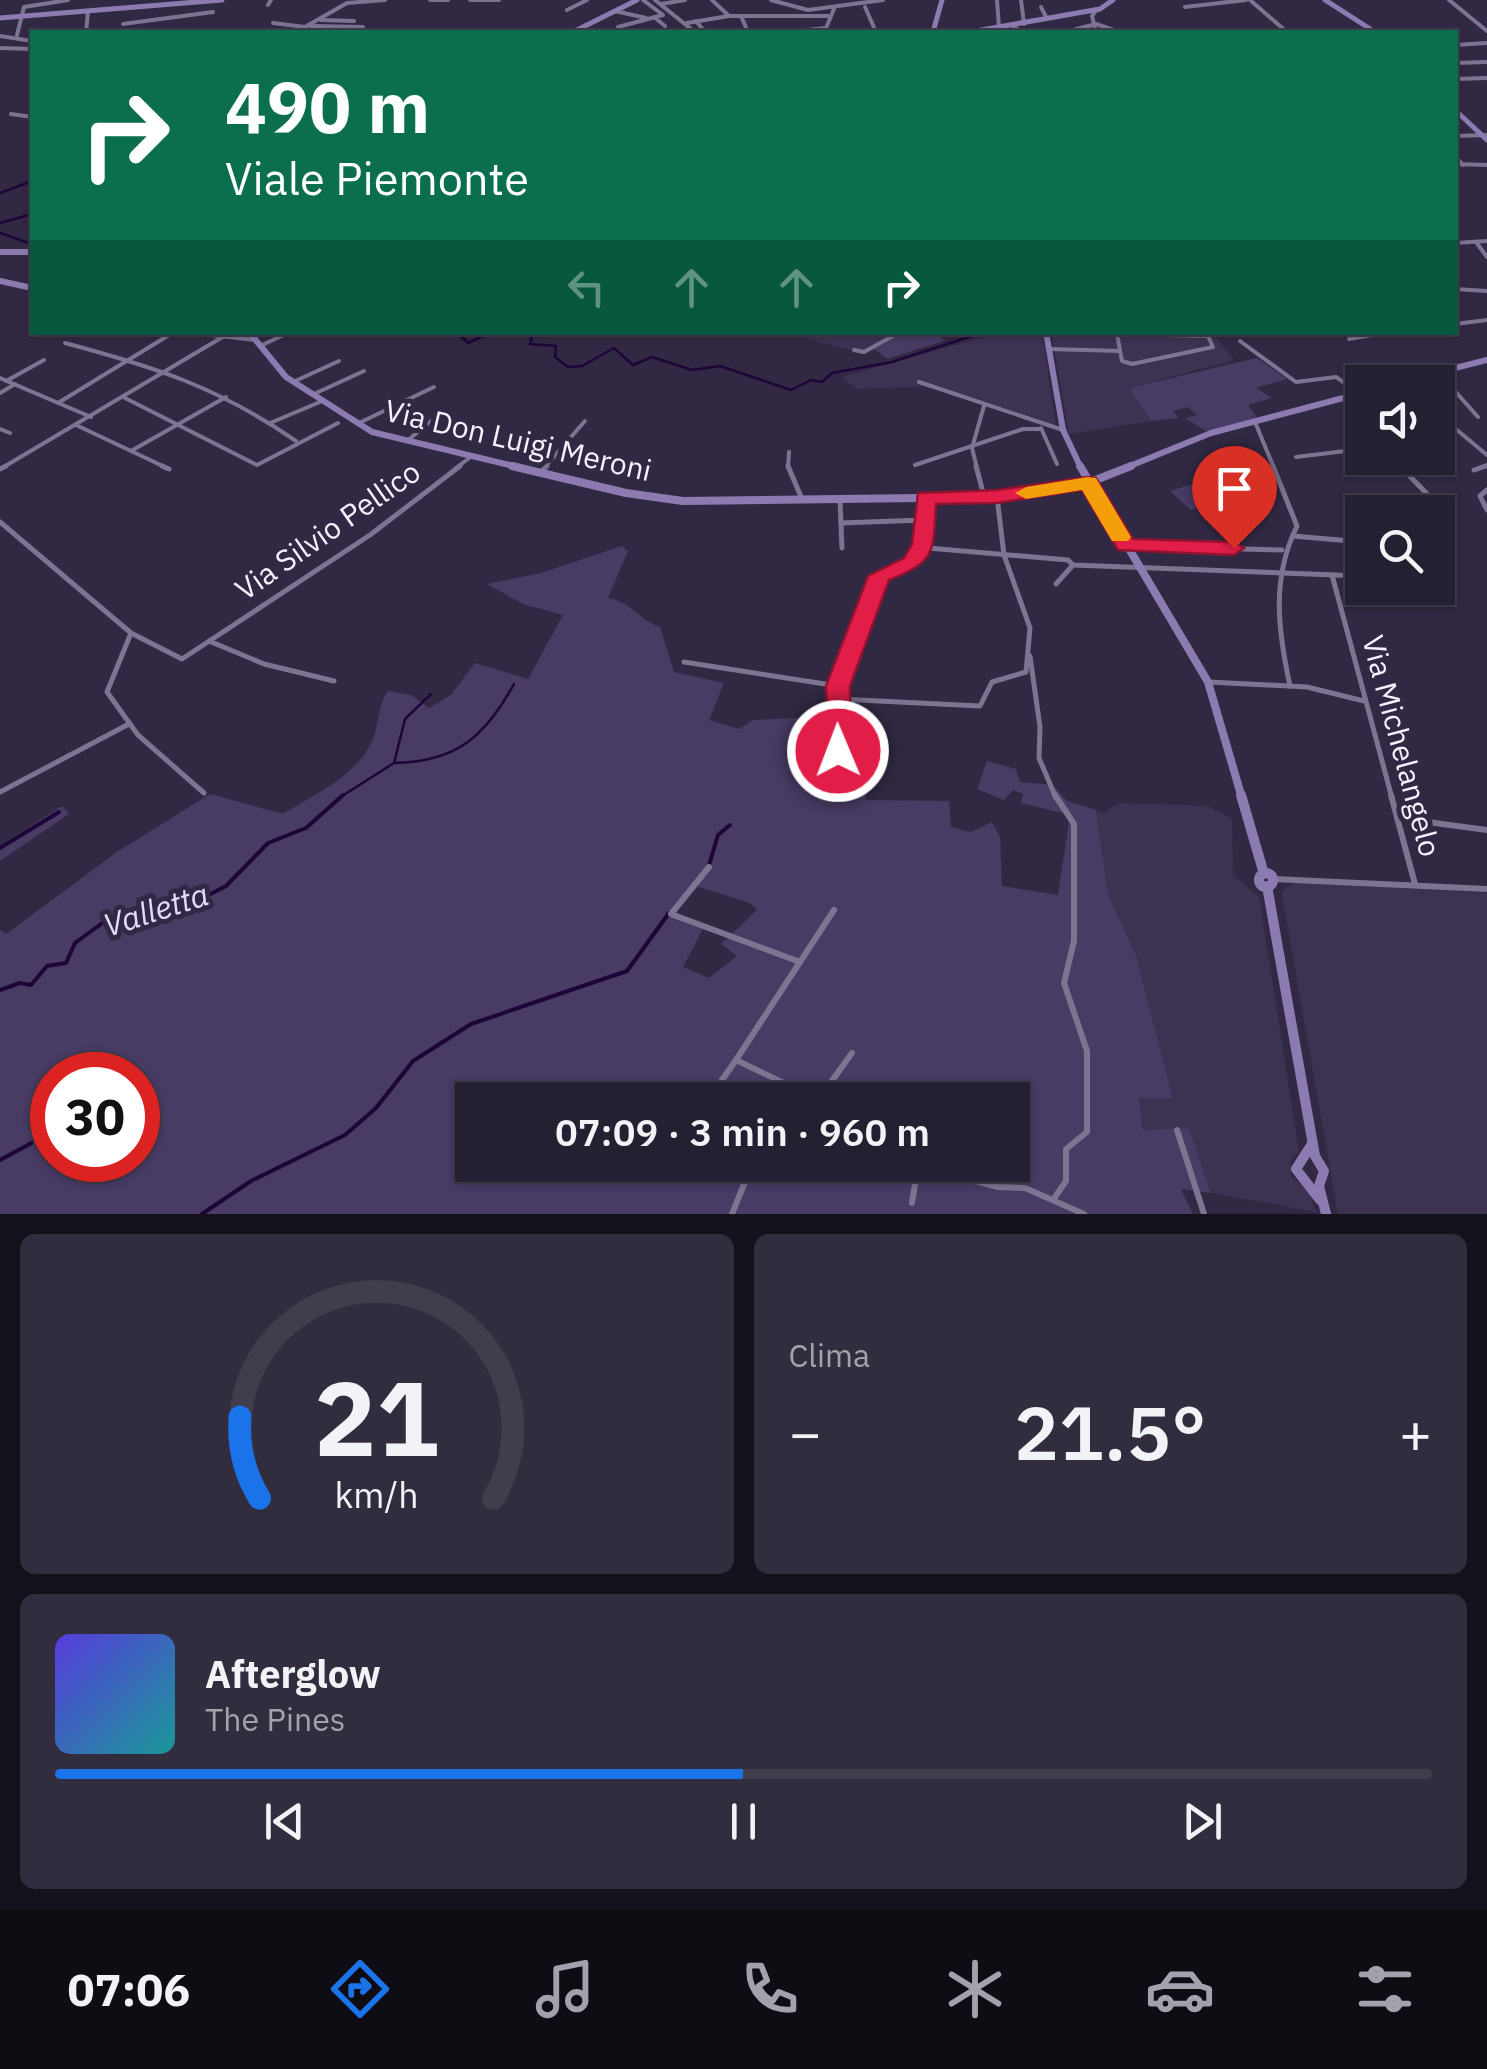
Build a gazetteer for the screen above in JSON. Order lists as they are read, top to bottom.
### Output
{
  "streets": {
    "street": ["Via Don Luigi Meroni", "Via Silvio Pellico", "Via Michelangelo"]
  },
  "crossings": [
    ["Via Don Luigi Meroni", "Via Silvio Pellico"]
  ],
  "water": ["Valletta"],
  "page": {
    "turn": ["490 m", "Viale Piemonte"],
    "limit": "30",
    "trip": "07:09 · 3 min · 960 m",
    "tile": "Clima",
    "heat": ["−", "21.5°", "+"],
    "song": ["Afterglow", "The Pines"],
    "tabs": "07:06",
    "gauge": ["21", "km/h"]
  }
}
